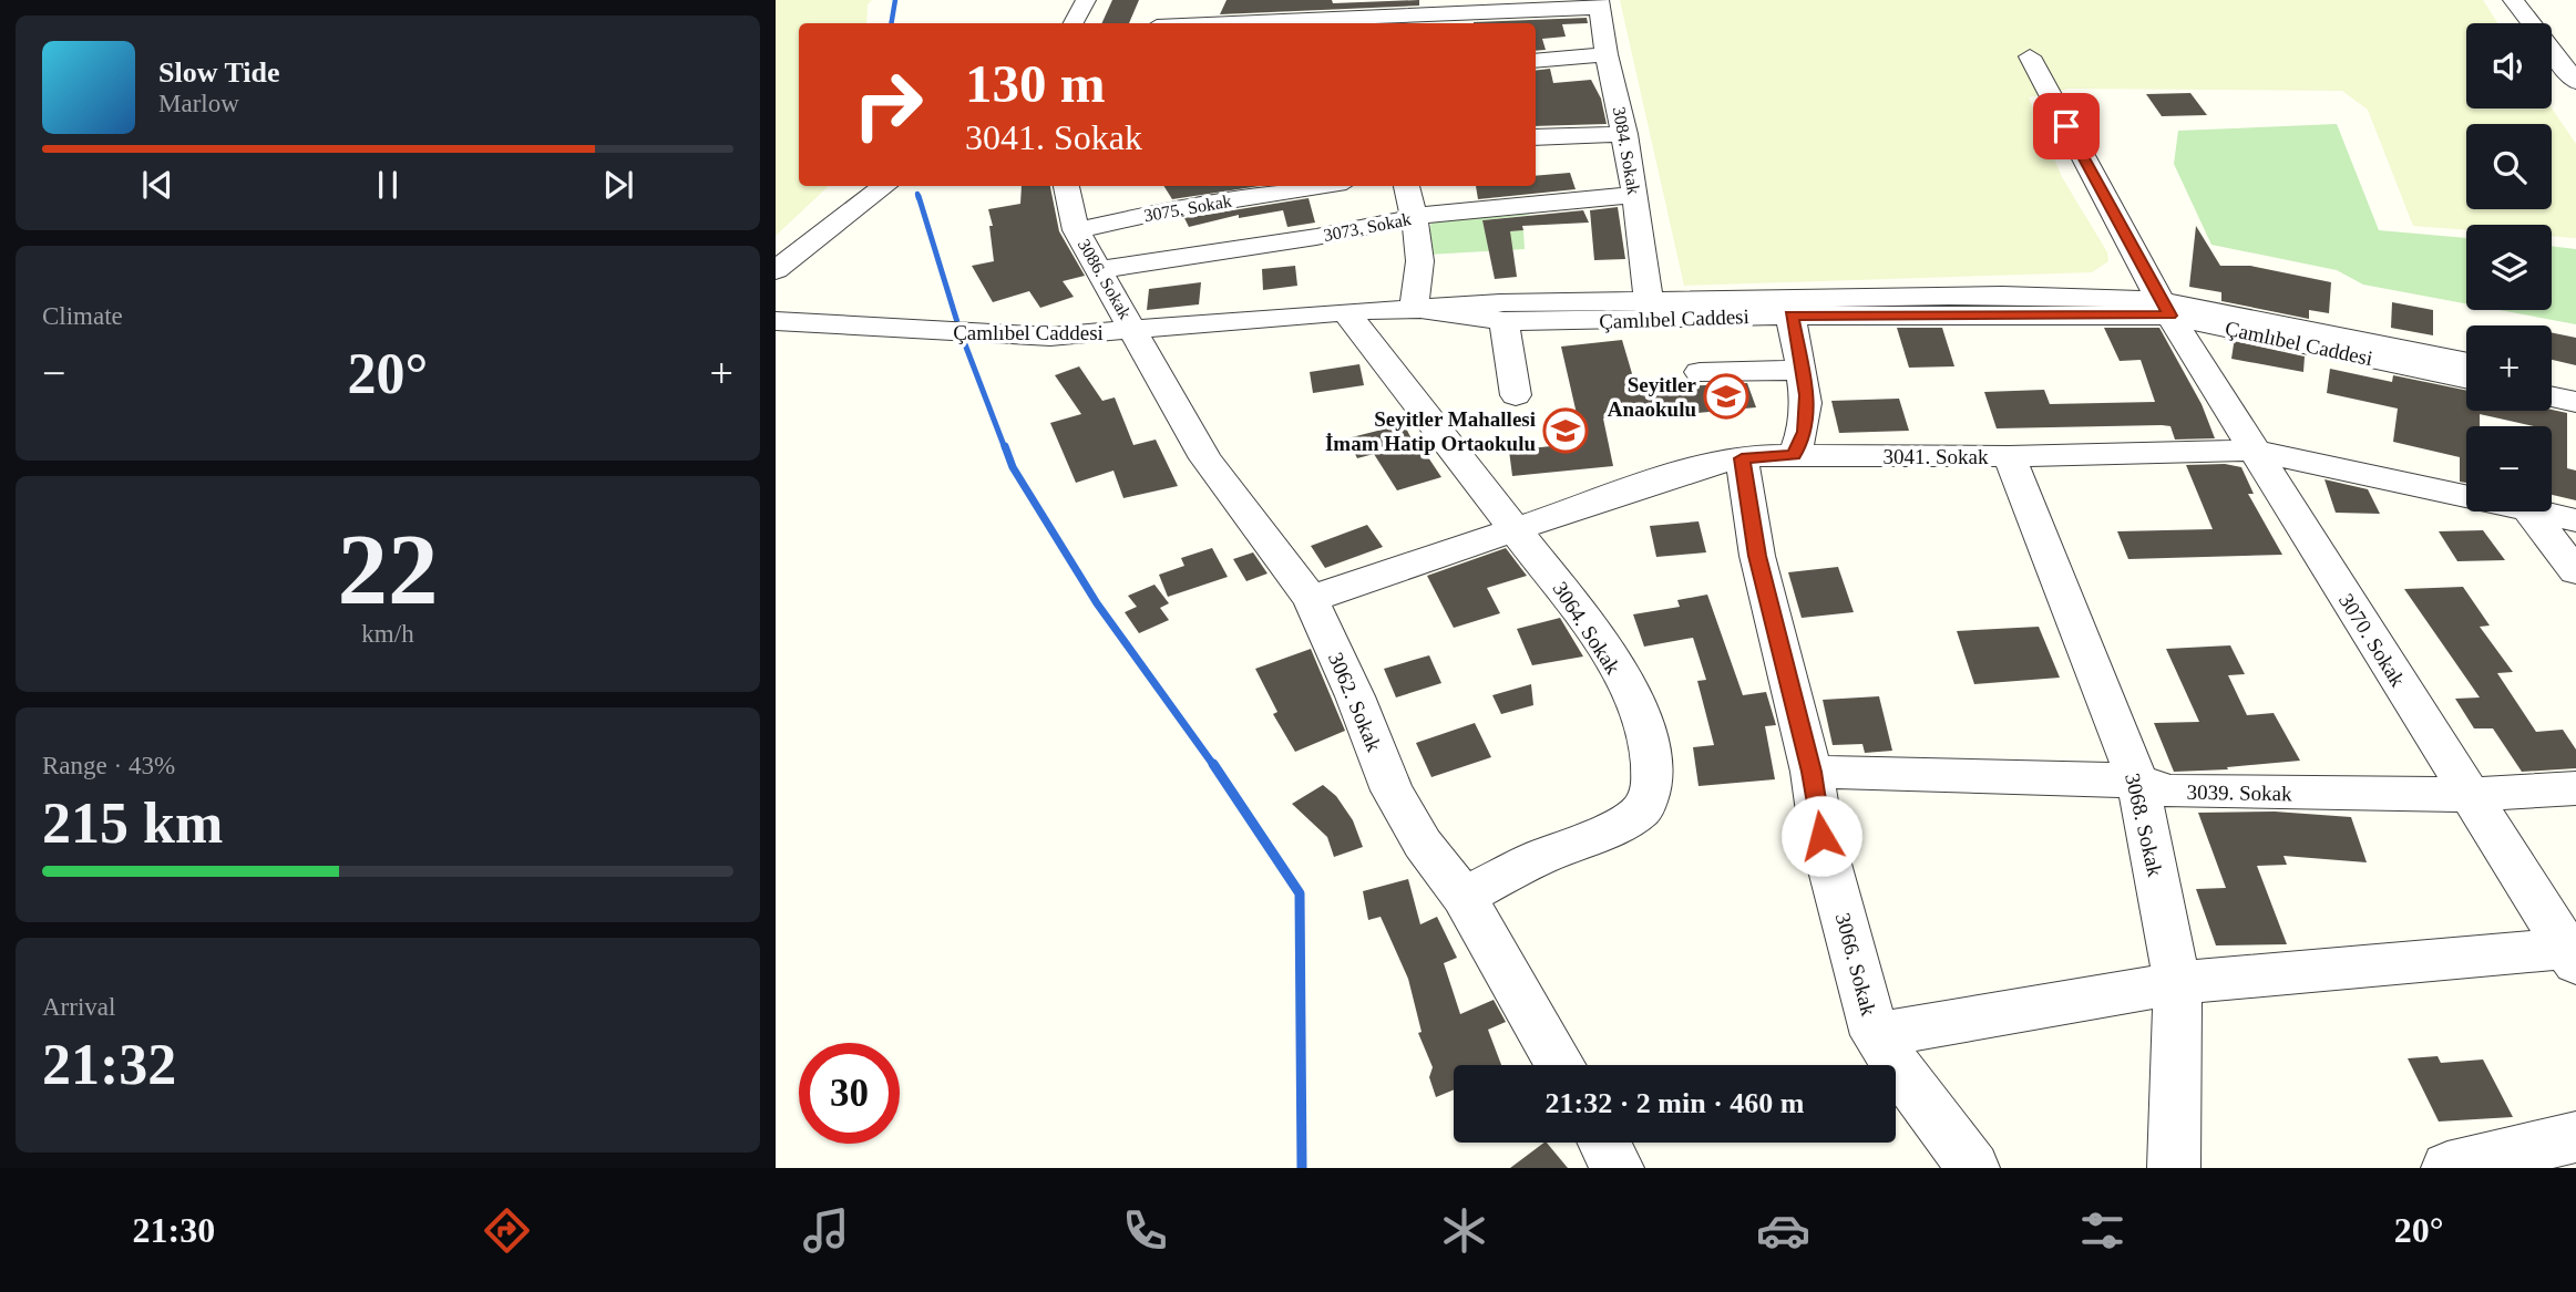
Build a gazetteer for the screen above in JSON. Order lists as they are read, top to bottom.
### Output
{
  "streets": {
    "street": [
      "3084. Sokak",
      "3075. Sokak",
      "3073. Sokak",
      "3086. Sokak",
      "Çamlıbel Caddesi",
      "3041. Sokak",
      "3064. Sokak",
      "3070. Sokak",
      "3062. Sokak",
      "3039. Sokak",
      "3068. Sokak",
      "3066. Sokak"
    ]
  },
  "crossings": [
    ["3084. Sokak", "3073. Sokak"],
    ["3084. Sokak", "Çamlıbel Caddesi"],
    ["3075. Sokak", "3086. Sokak"],
    ["3073. Sokak", "3086. Sokak"],
    ["3086. Sokak", "Çamlıbel Caddesi"],
    ["3086. Sokak", "3062. Sokak"],
    ["Çamlıbel Caddesi", "3064. Sokak"],
    ["Çamlıbel Caddesi", "3070. Sokak"],
    ["Çamlıbel Caddesi", "3062. Sokak"],
    ["3041. Sokak", "3064. Sokak"],
    ["3041. Sokak", "3070. Sokak"],
    ["3041. Sokak", "3062. Sokak"],
    ["3041. Sokak", "3068. Sokak"],
    ["3041. Sokak", "3066. Sokak"],
    ["3064. Sokak", "3062. Sokak"],
    ["3070. Sokak", "3039. Sokak"],
    ["3039. Sokak", "3068. Sokak"],
    ["3039. Sokak", "3066. Sokak"]
  ],
  "places": {
    "school or university": ["Seyitler Anaokulu", "Seyitler Mahallesi İmam Hatip Ortaokulu"]
  },
  "page": {
    "map_buttons": ["+", "−"],
    "turn": ["130 m", "3041. Sokak"],
    "song": ["Slow Tide", "Marlow"],
    "tile": [
      "Climate",
      ["22", "km/h"],
      ["Range · 43%", "215 km"],
      ["Arrival", "21:32"]
    ],
    "heat": ["−", "20°", "+"],
    "limit": "30",
    "trip": "21:32 · 2 min · 460 m",
    "tabs": ["21:30", "20°"]
  }
}
